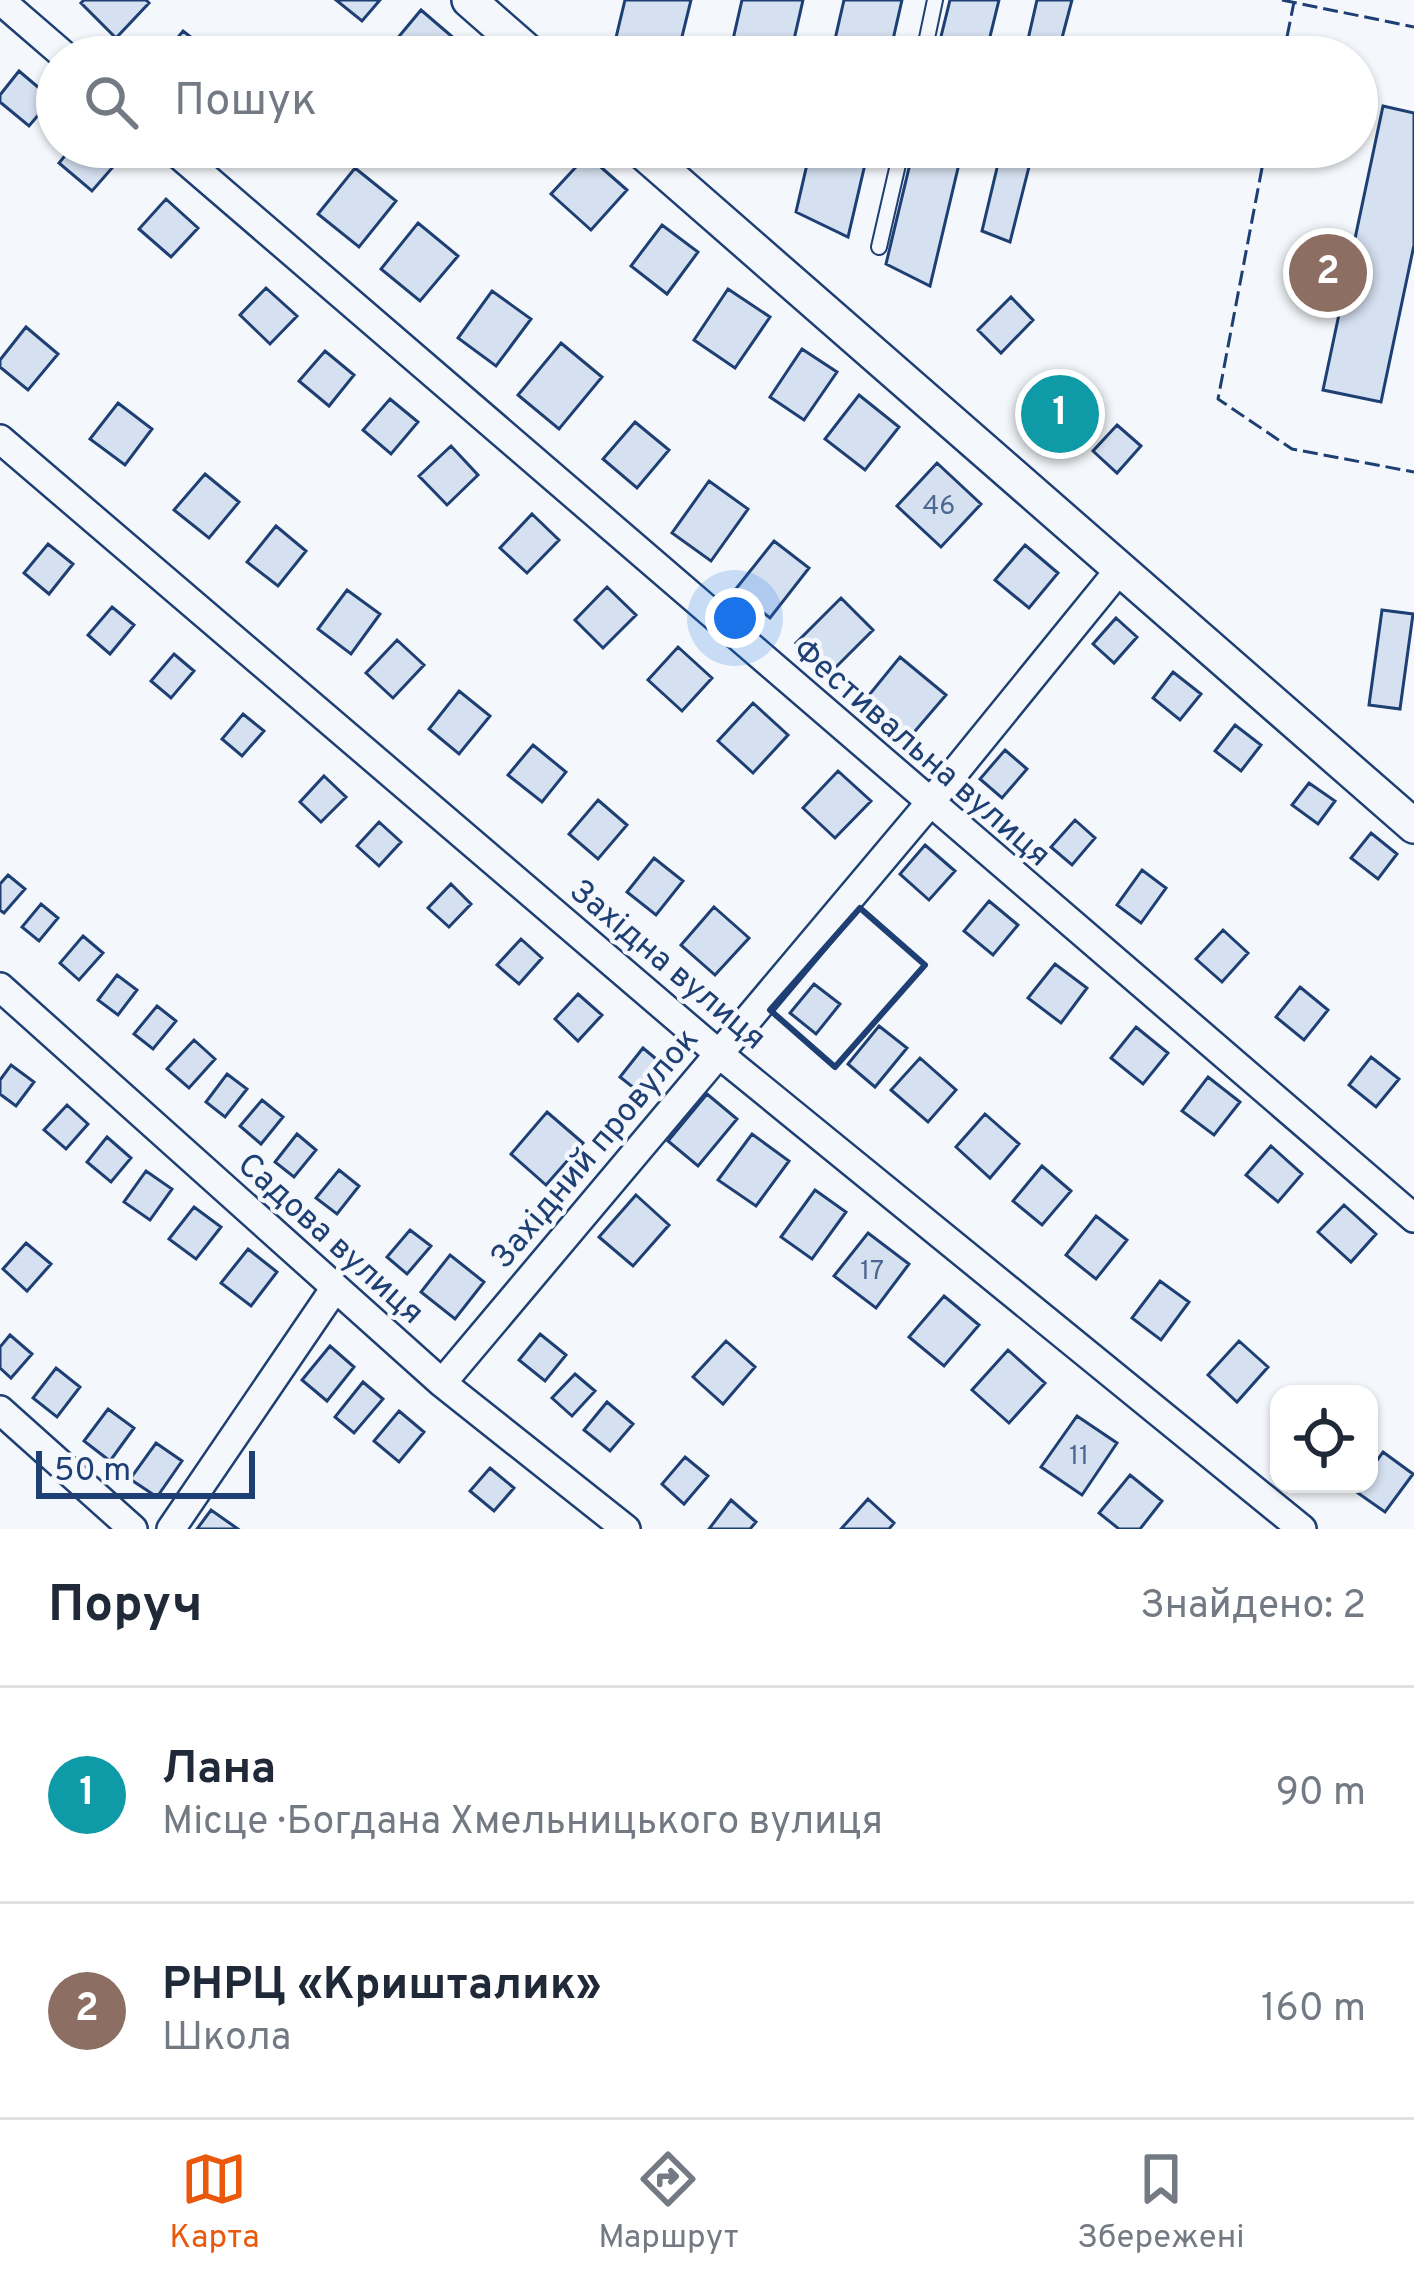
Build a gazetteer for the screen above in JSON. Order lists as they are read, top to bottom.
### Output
{
  "streets": {
    "street": [
      "Фестивальна вулиця",
      "Західна вулиця",
      "Західний провулок",
      "Садова вулиця"
    ]
  },
  "crossings": [
    ["Фестивальна вулиця", "Західний провулок"],
    ["Західна вулиця", "Західний провулок"],
    ["Західний провулок", "Садова вулиця"]
  ],
  "house_numbers": ["46", "17", "11"],
  "scale_bar": "50 m",
  "page": {
    "search": "Пошук",
    "pins": ["2", "1"],
    "scale": "50 m",
    "heading": ["Поруч", "Знайдено: 2"],
    "list": [
      {
        "mark": "1",
        "name": "Лана",
        "note": "Місце · Богдана Хмельницького вулиця",
        "value": "90 m"
      },
      {
        "mark": "2",
        "name": "РНРЦ «Кришталик»",
        "note": "Школа",
        "value": "160 m"
      }
    ],
    "nav": ["Карта", "Маршрут", "Збережені"]
  }
}
